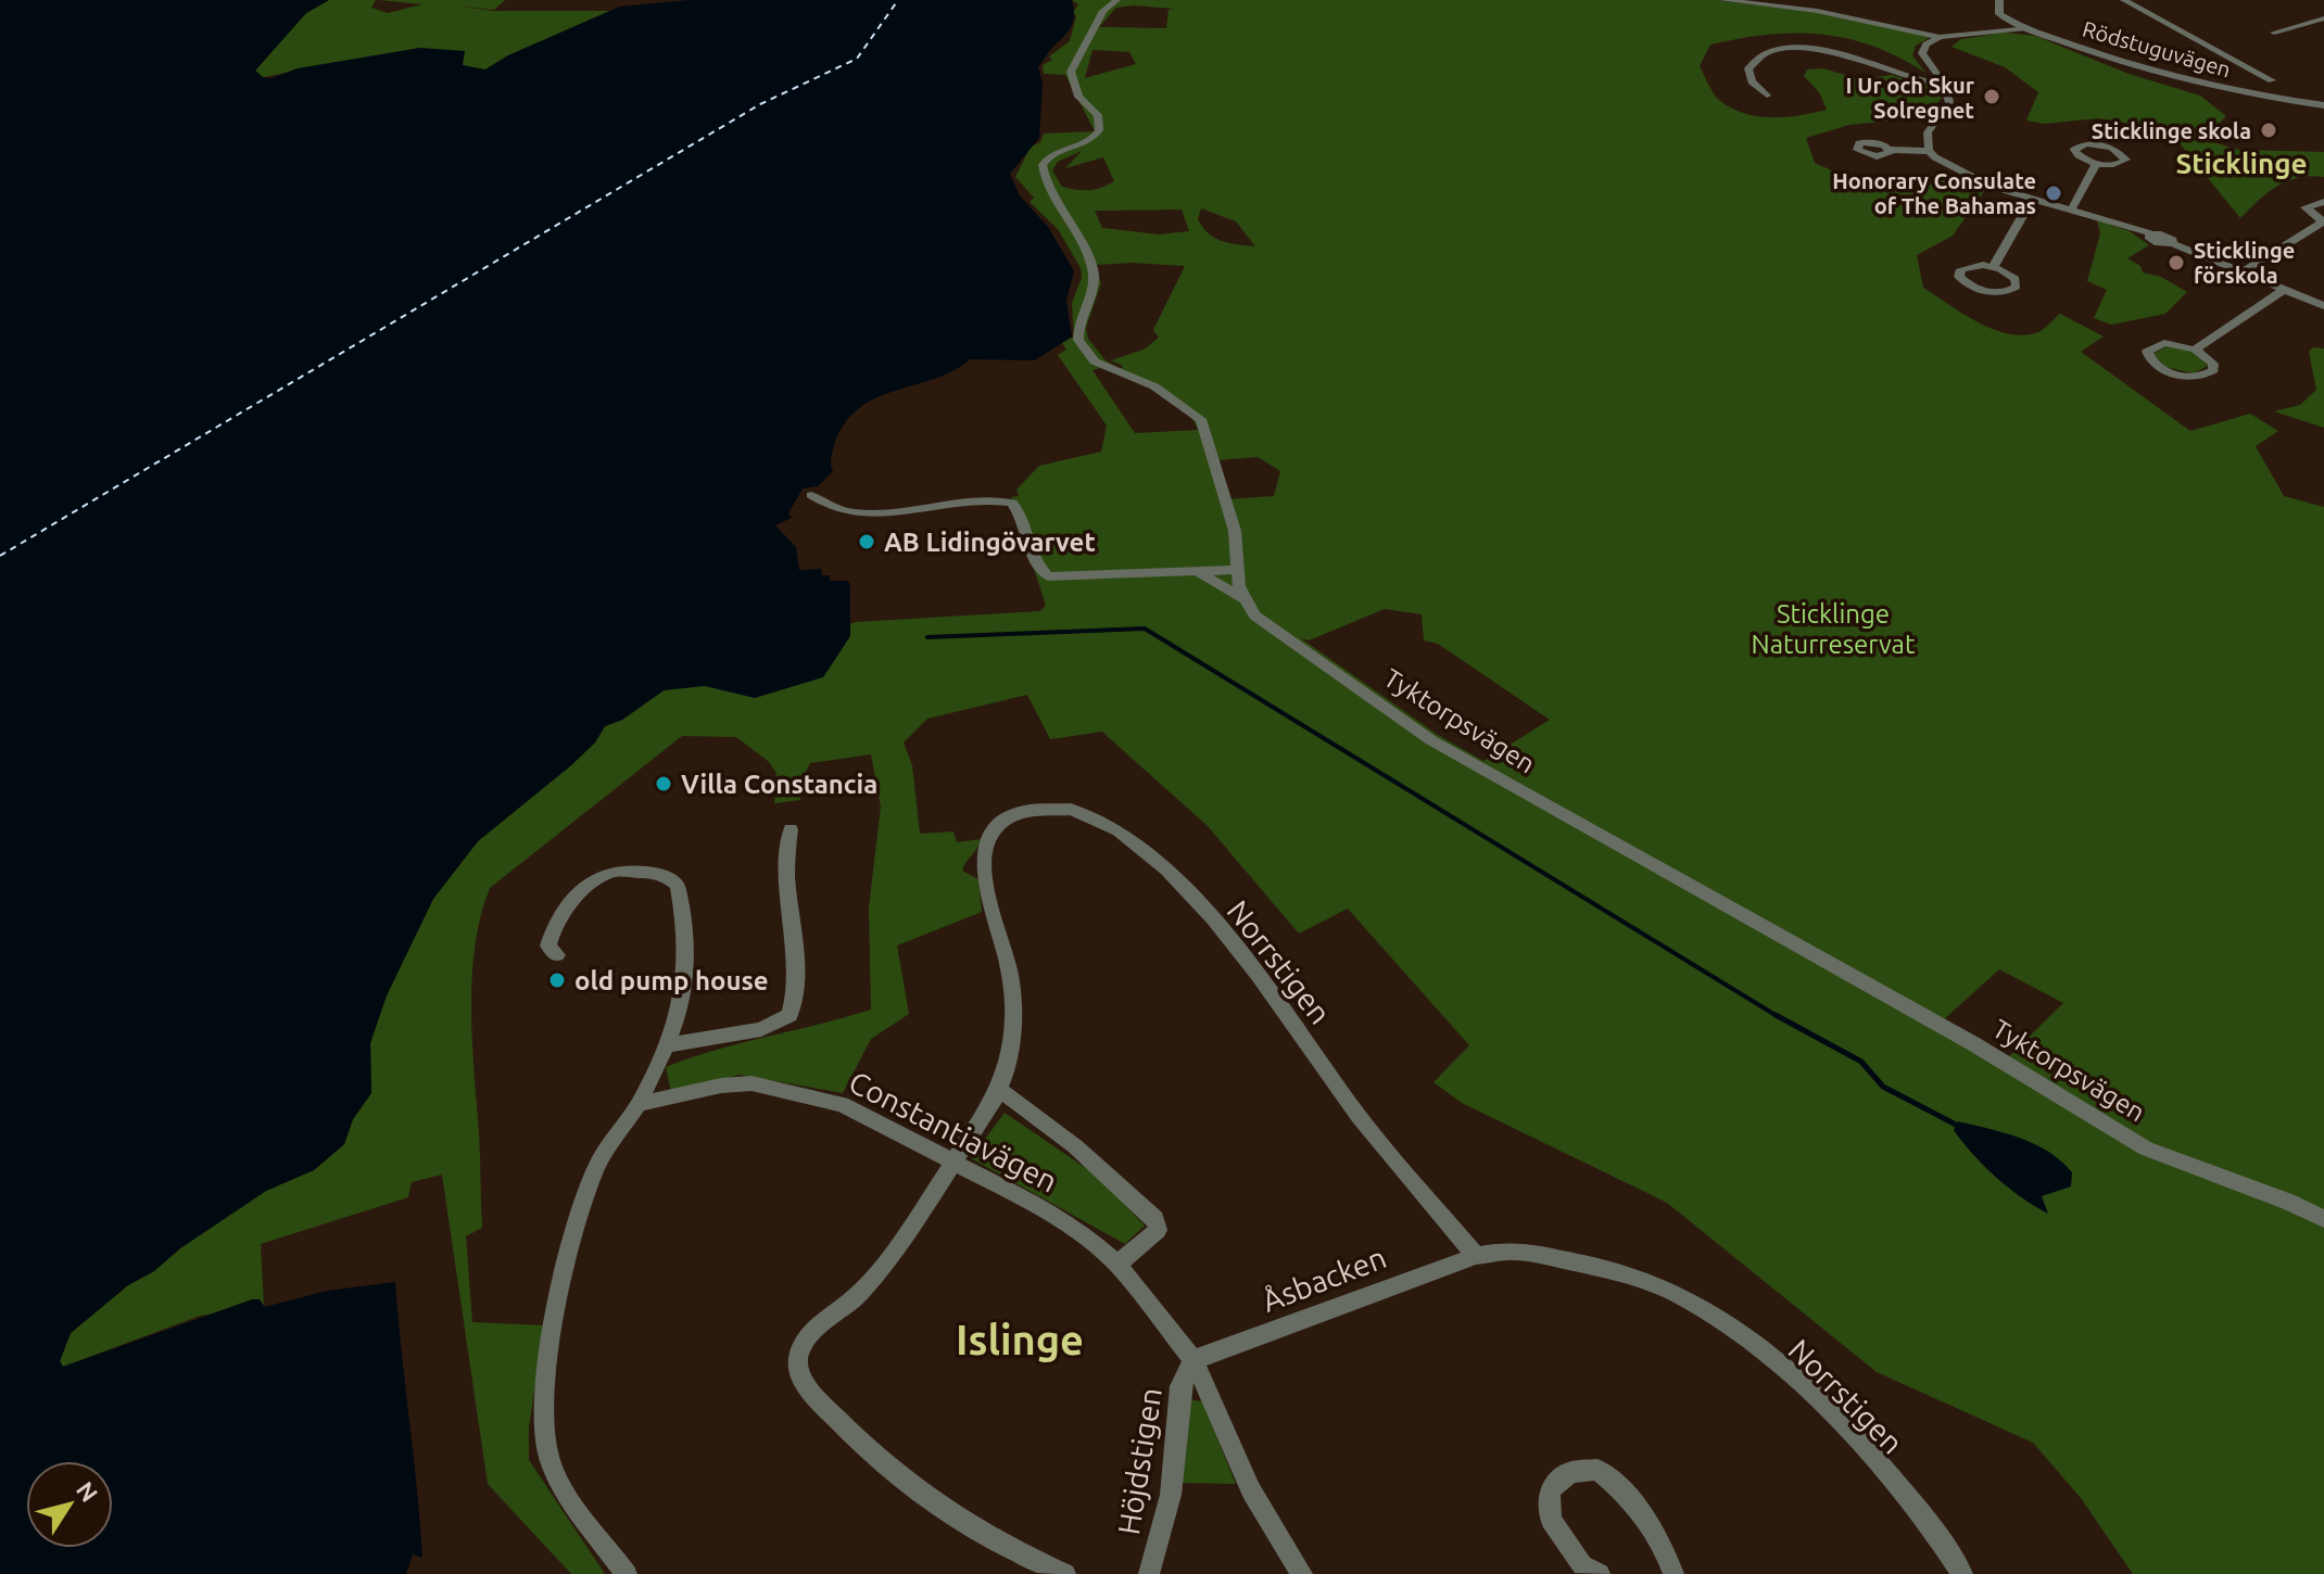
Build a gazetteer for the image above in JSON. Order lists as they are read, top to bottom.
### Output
{
  "streets": {
    "street": [
      "Rödstuguvägen",
      "Tyktorpsvägen",
      "Norrstigen",
      "Constantiavägen",
      "Åsbacken",
      "Höjdstigen"
    ]
  },
  "crossings": [
    ["Norrstigen", "Constantiavägen"],
    ["Norrstigen", "Åsbacken"],
    ["Constantiavägen", "Åsbacken"],
    ["Constantiavägen", "Höjdstigen"],
    ["Åsbacken", "Höjdstigen"]
  ],
  "districts": ["Sticklinge", "Islinge"],
  "parks": ["Sticklinge Naturreservat"],
  "places": [
    "I Ur och Skur Solregnet",
    "Sticklinge skola",
    "Honorary Consulate of The Bahamas",
    "Sticklinge förskola",
    "AB Lidingövarvet",
    "Villa Constancia",
    "old pump house"
  ],
  "north": "top right"
}
